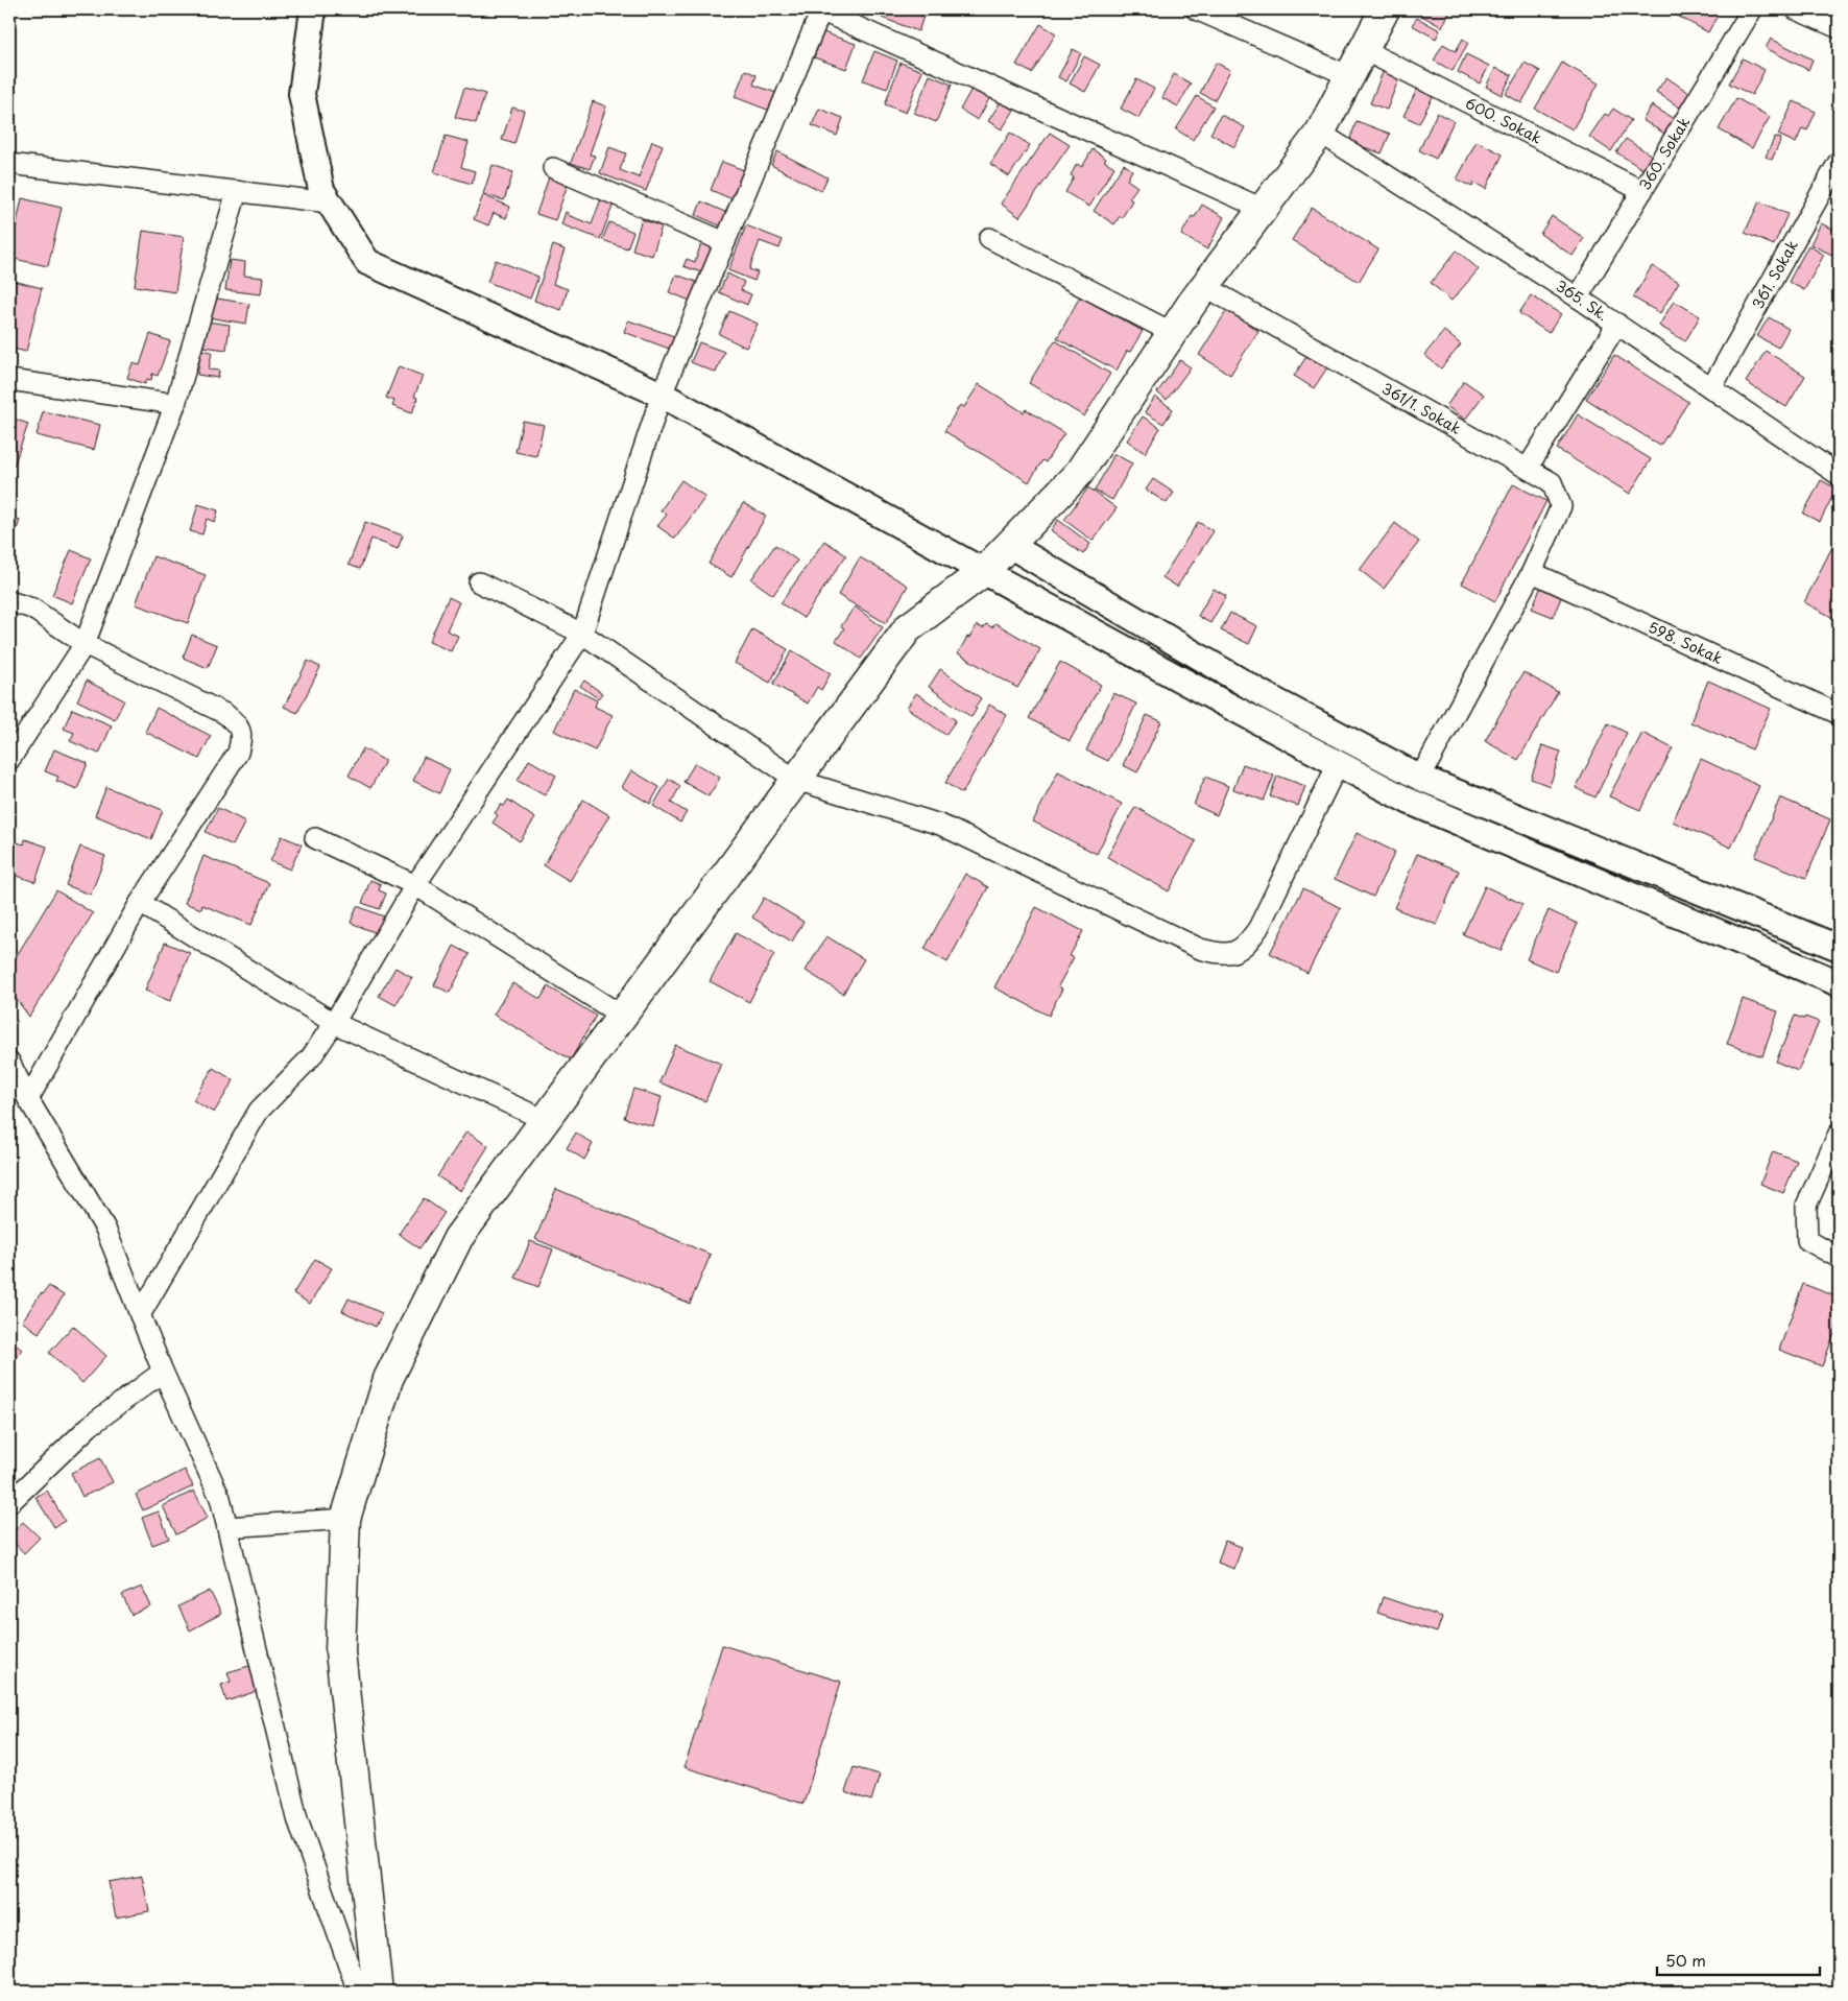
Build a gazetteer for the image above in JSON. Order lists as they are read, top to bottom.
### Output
{
  "streets": {
    "street": [
      "600. Sokak",
      "360. Sokak",
      "361. Sokak",
      "365. Sk.",
      "361/1. Sokak",
      "598. Sokak"
    ]
  },
  "crossings": [
    ["600. Sokak", "360. Sokak"],
    ["360. Sokak", "365. Sk."],
    ["361. Sokak", "365. Sk."],
    ["361/1. Sokak", "598. Sokak"]
  ],
  "scale_bar": "50 m"
}
